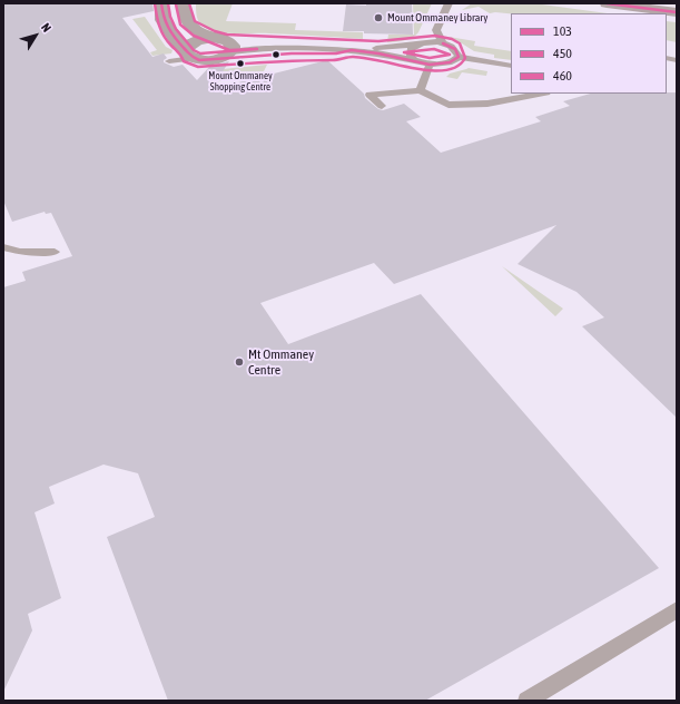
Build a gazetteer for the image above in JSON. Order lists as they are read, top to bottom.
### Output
{
  "places": ["Mount Ommaney Library", "Mount Ommaney Shopping Centre", "Mt Ommaney Centre"],
  "lines": ["transit line 103", "transit line 450", "transit line 460"],
  "legend": ["103", "450", "460"],
  "north": "top right"
}
